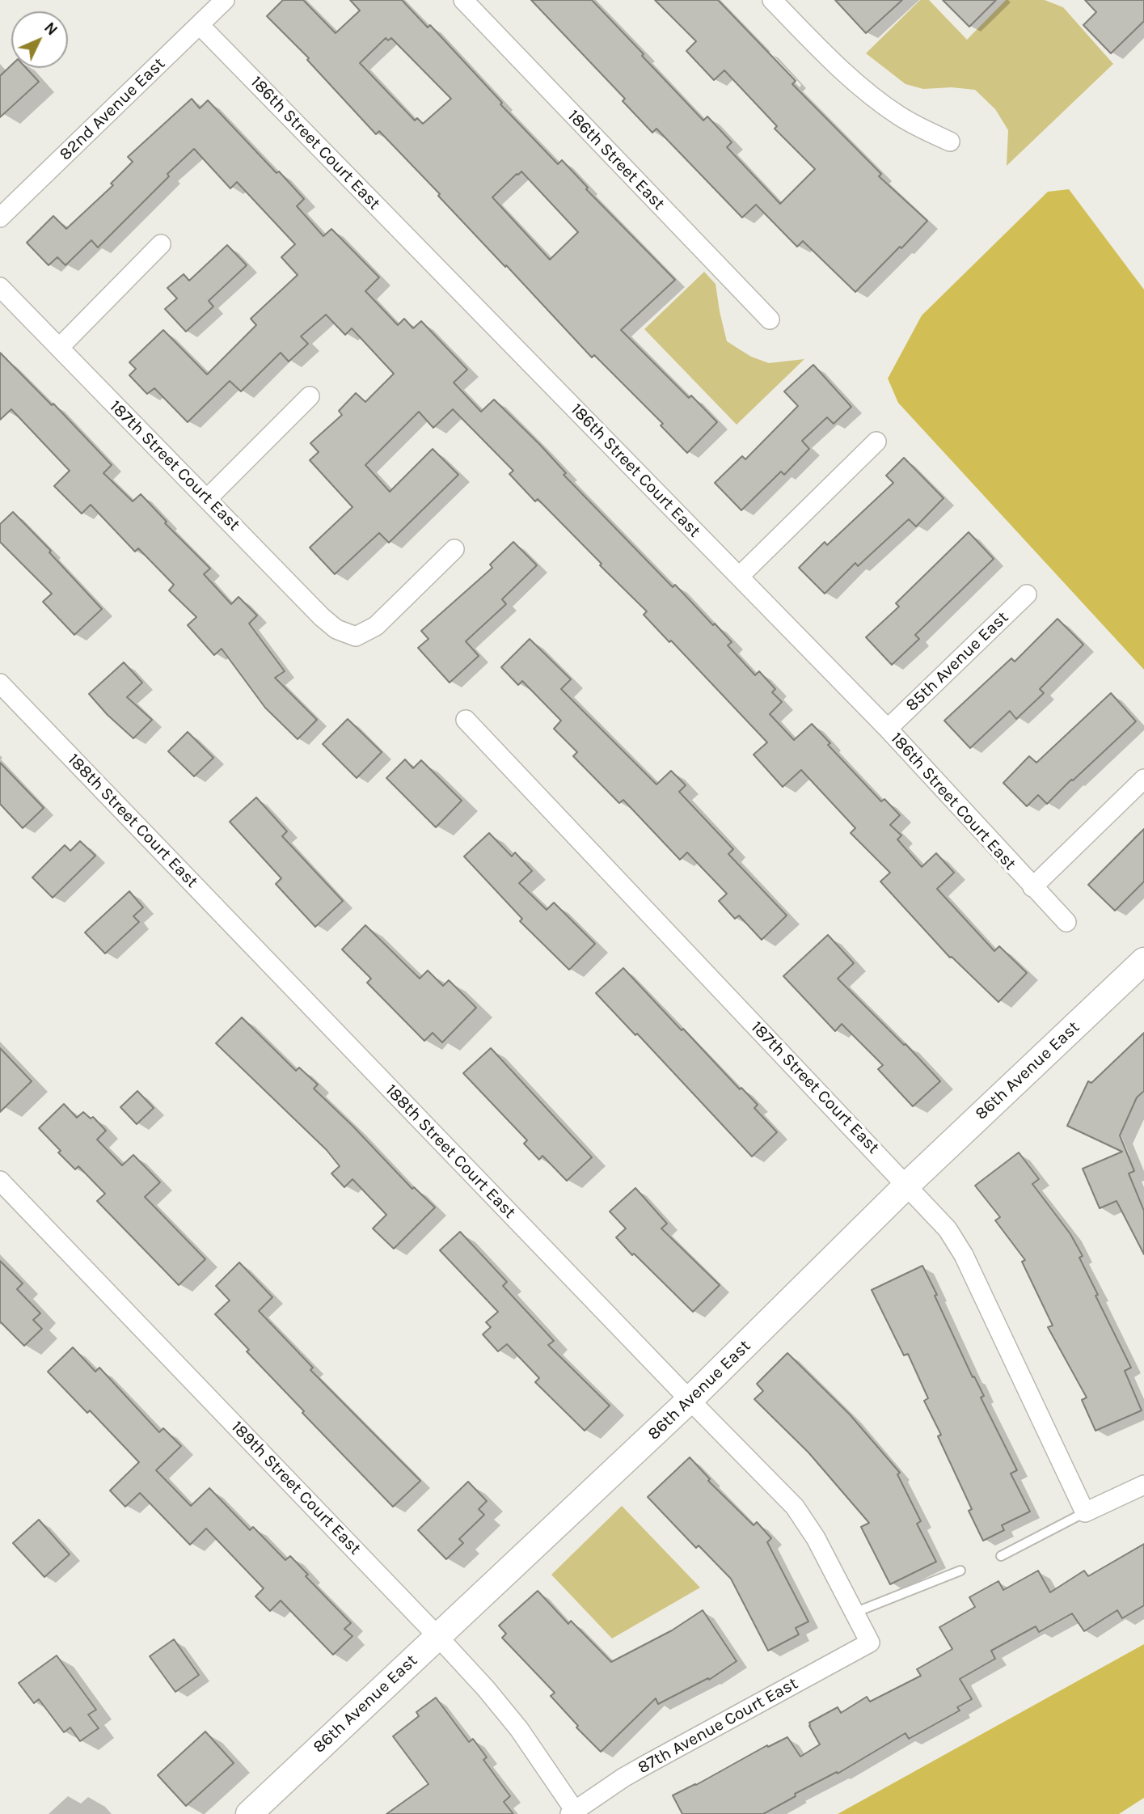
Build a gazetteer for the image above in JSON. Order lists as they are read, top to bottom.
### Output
{
  "streets": {
    "street": [
      "82nd Avenue East",
      "186th Street Court East",
      "186th Street East",
      "187th Street Court East",
      "85th Avenue East",
      "188th Street Court East",
      "86th Avenue East",
      "189th Street Court East",
      "87th Avenue Court East"
    ]
  },
  "crossings": [
    ["82nd Avenue East", "186th Street Court East"],
    ["186th Street Court East", "85th Avenue East"],
    ["187th Street Court East", "86th Avenue East"],
    ["188th Street Court East", "86th Avenue East"],
    ["188th Street Court East", "87th Avenue Court East"],
    ["86th Avenue East", "189th Street Court East"],
    ["189th Street Court East", "87th Avenue Court East"]
  ],
  "north": "top right"
}
